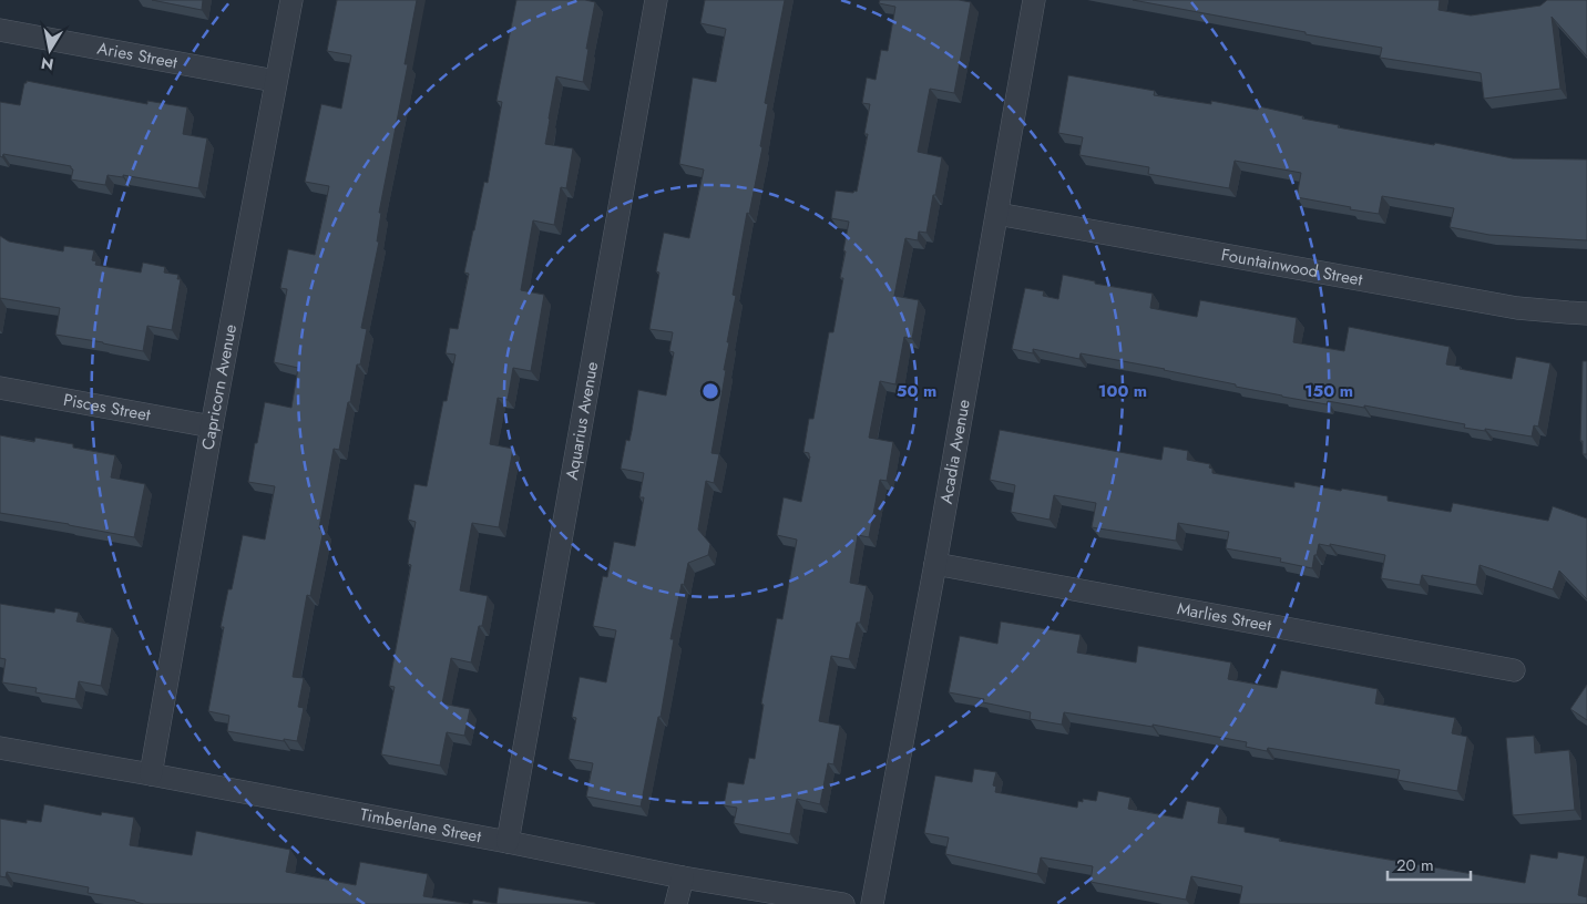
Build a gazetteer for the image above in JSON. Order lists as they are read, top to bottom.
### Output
{
  "streets": {
    "street": [
      "Aries Street",
      "Fountainwood Street",
      "Capricorn Avenue",
      "Pisces Street",
      "Aquarius Avenue",
      "Acadia Avenue",
      "Marlies Street",
      "Timberlane Street"
    ]
  },
  "crossings": [
    ["Aries Street", "Capricorn Avenue"],
    ["Fountainwood Street", "Acadia Avenue"],
    ["Capricorn Avenue", "Pisces Street"],
    ["Capricorn Avenue", "Timberlane Street"],
    ["Aquarius Avenue", "Timberlane Street"],
    ["Acadia Avenue", "Marlies Street"]
  ],
  "scale_bar": "20 m",
  "north": "bottom",
  "rings": ["50 m", "100 m", "150 m"]
}
